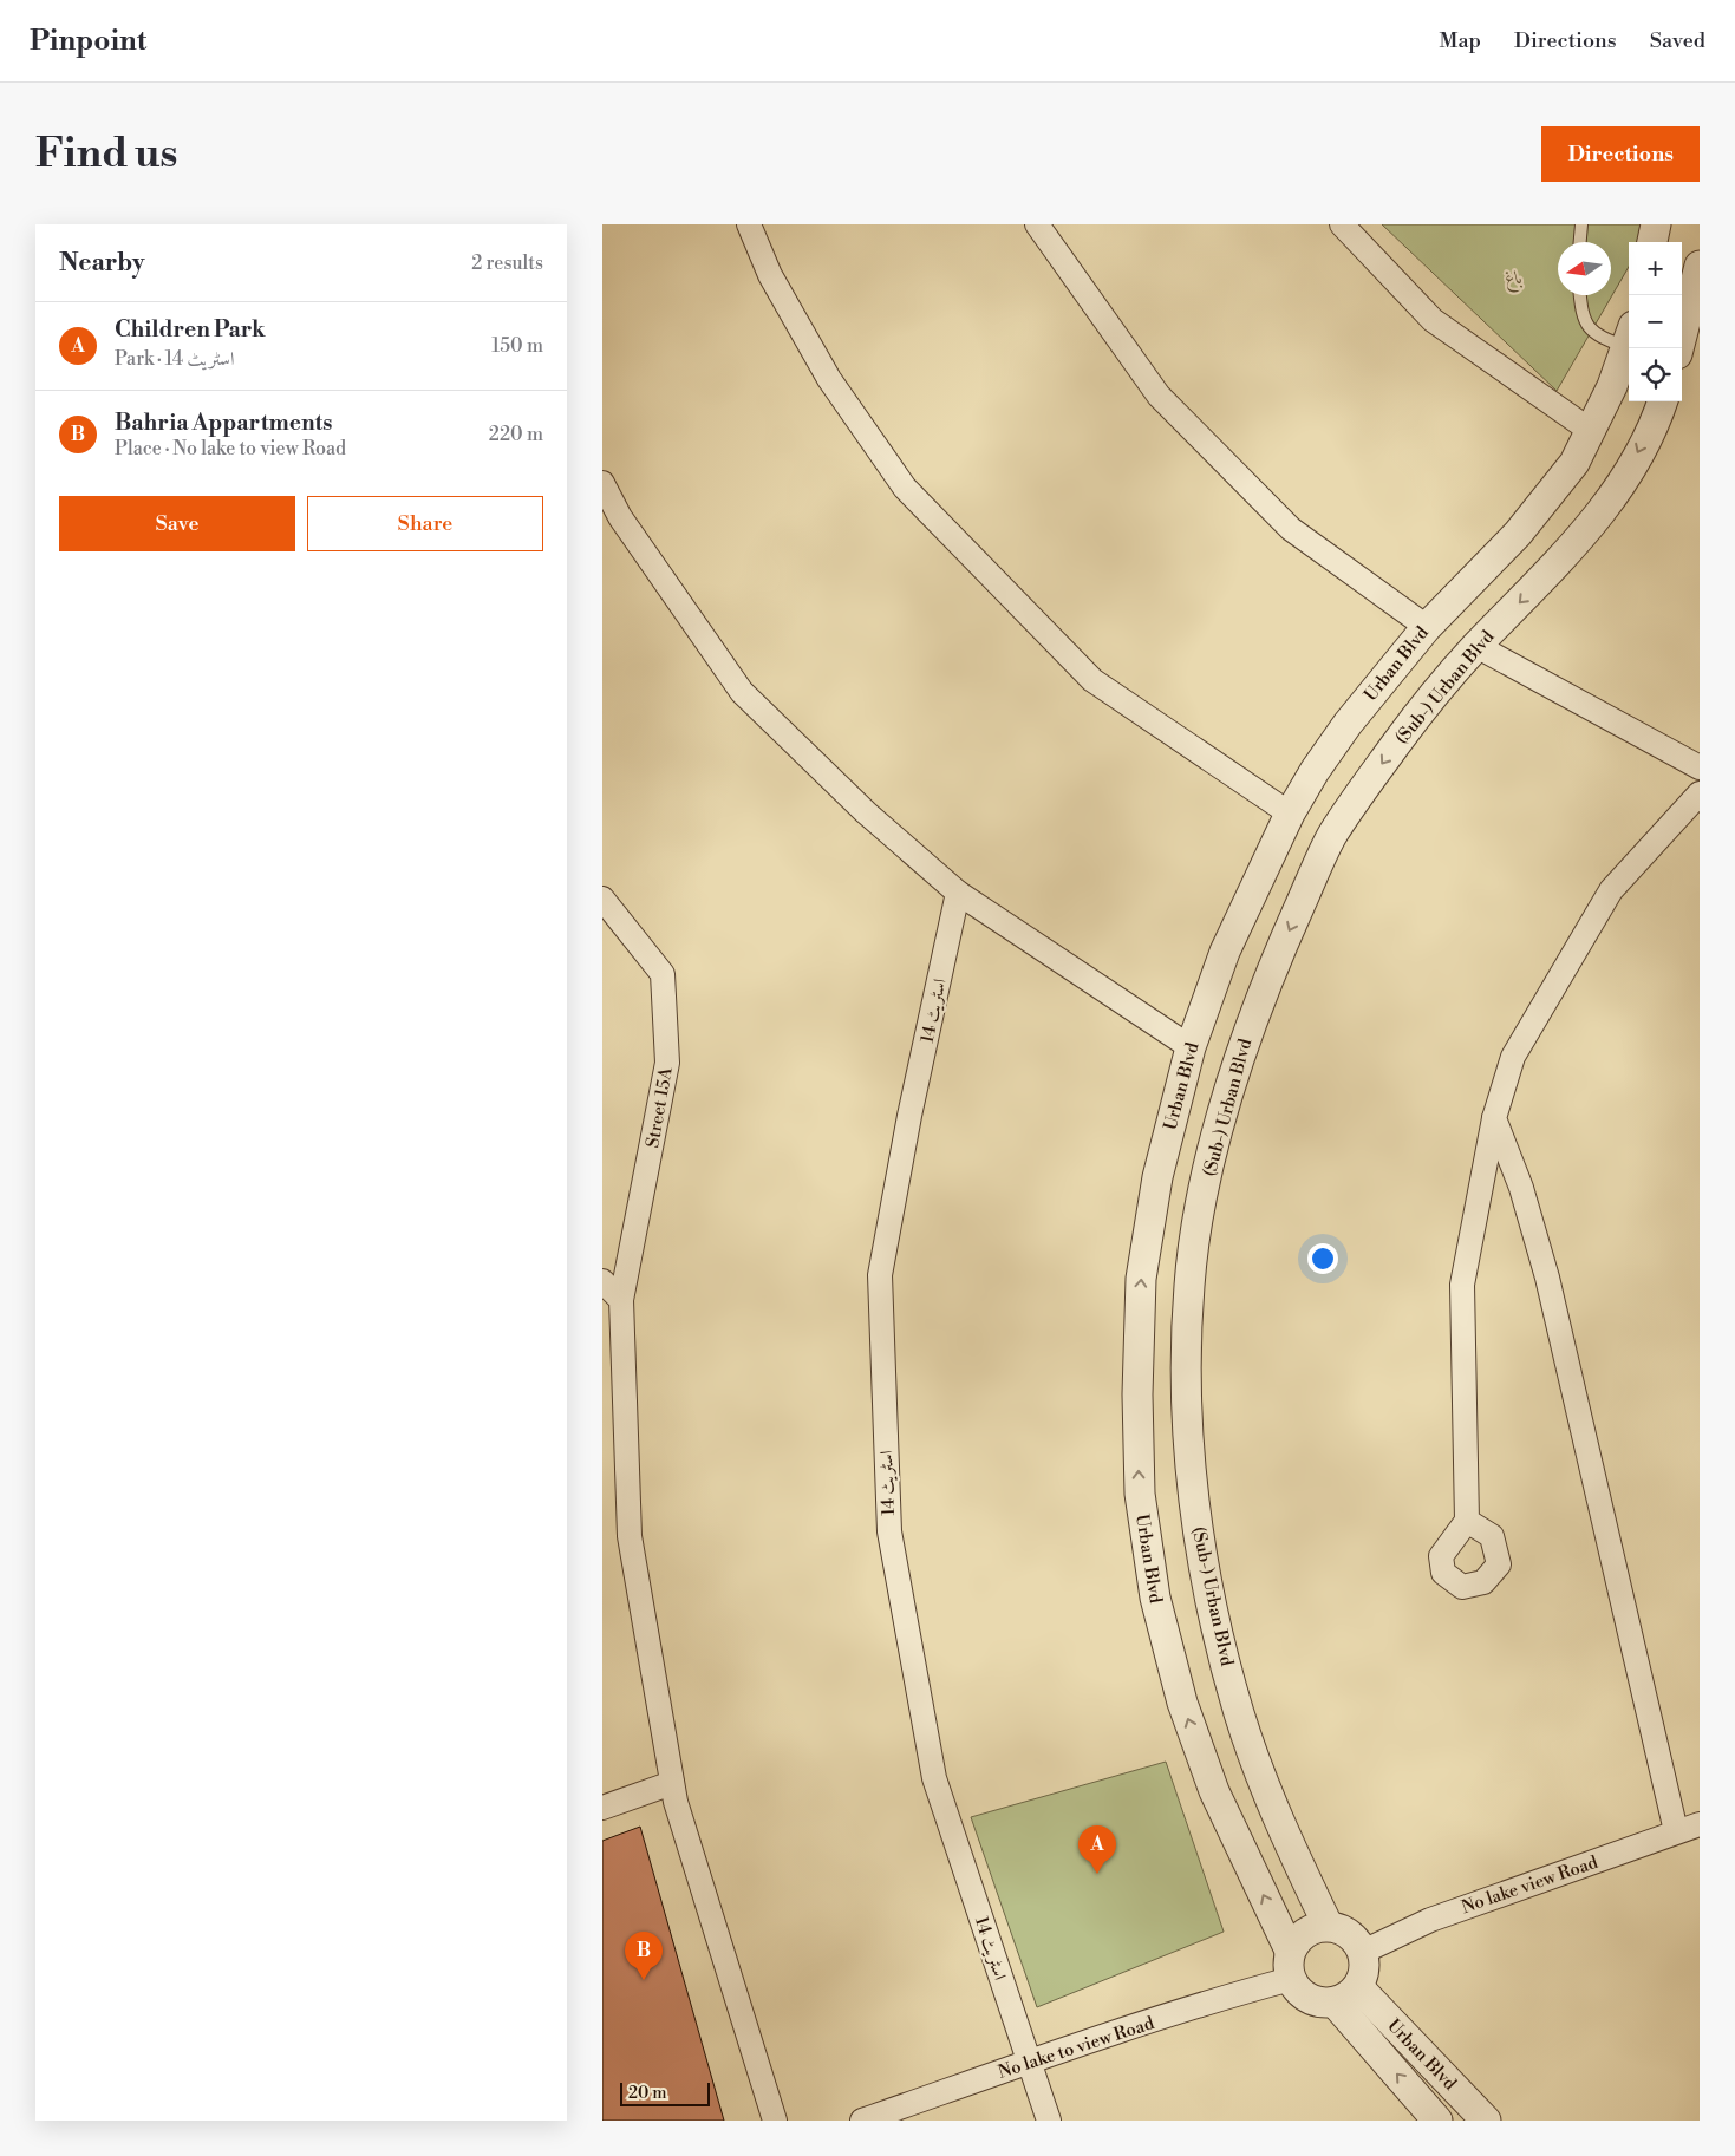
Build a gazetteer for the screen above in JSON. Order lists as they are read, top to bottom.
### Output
{
  "streets": {
    "street": [
      "Urban Blvd",
      "(Sub-) Urban Blvd",
      "اسٹریٹ 14",
      "Street 15A",
      "No lake view Road",
      "No lake to view Road"
    ]
  },
  "crossings": [
    ["Urban Blvd", "(Sub-) Urban Blvd"],
    ["Urban Blvd", "No lake view Road"],
    ["Urban Blvd", "No lake to view Road"],
    ["(Sub-) Urban Blvd", "No lake view Road"],
    ["(Sub-) Urban Blvd", "No lake to view Road"],
    ["اسٹریٹ 14", "No lake to view Road"],
    ["No lake view Road", "No lake to view Road"]
  ],
  "one_way": ["Urban Blvd", "(Sub-) Urban Blvd"],
  "parks": ["باغ"],
  "scale_bar": "20 m",
  "north": "left",
  "page": {
    "header": "Pinpoint",
    "nav": ["Map", "Directions", "Saved"],
    "buttons": [
      "Directions",
      ["Save", "Share"]
    ],
    "title": "Find us",
    "heading": ["Nearby", "2 results"],
    "map_buttons": ["+", "−"],
    "list": [
      {
        "mark": "A",
        "name": "Children Park",
        "note": "Park · اسٹریٹ 14",
        "value": "150 m"
      },
      {
        "mark": "B",
        "name": "Bahria Appartments",
        "note": "Place · No lake to view Road",
        "value": "220 m"
      }
    ],
    "pins": ["A", "B"],
    "scale": "20 m"
  }
}
